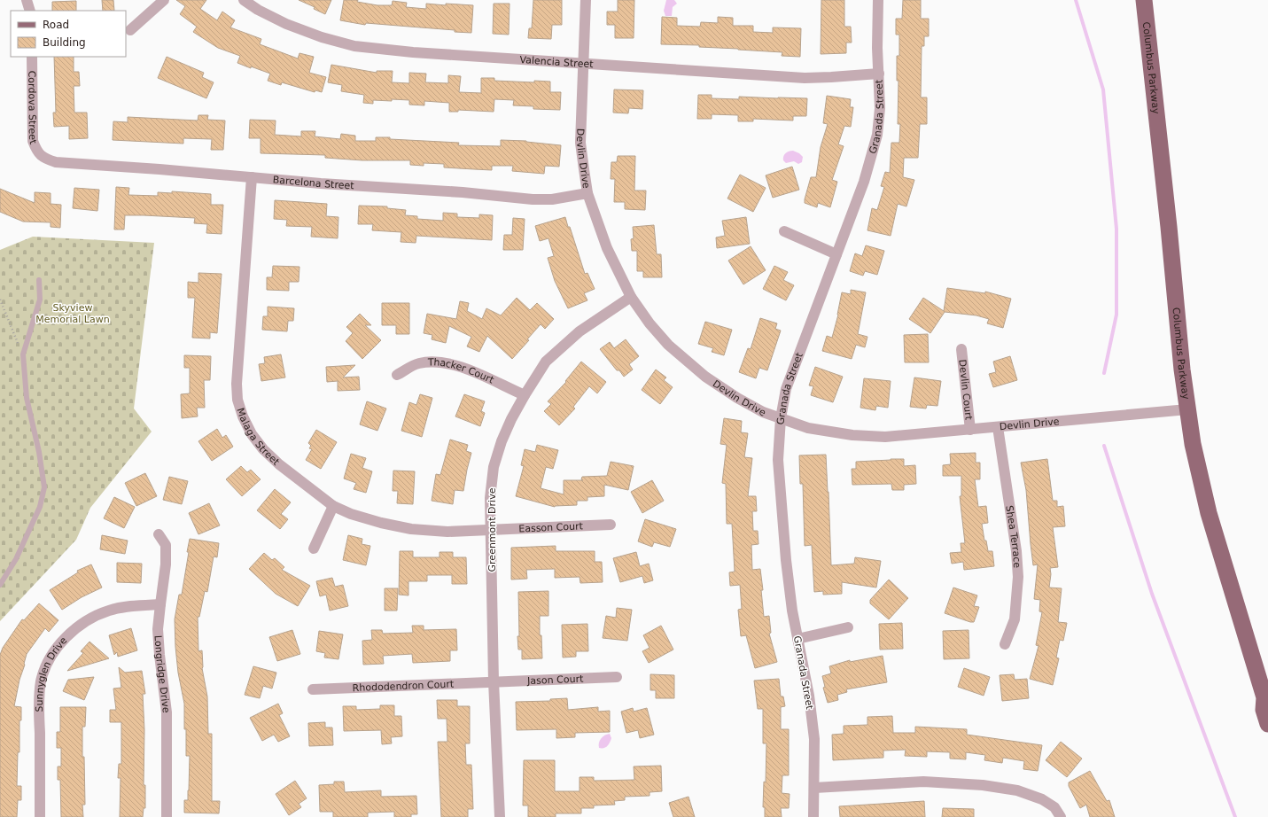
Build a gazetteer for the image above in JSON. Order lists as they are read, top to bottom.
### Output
{
  "streets": {
    "main road": ["Columbus Parkway"],
    "street": [
      "Valencia Street",
      "Cordova Street",
      "Granada Street",
      "Devlin Drive",
      "Barcelona Street",
      "Thacker Court",
      "Devlin Court",
      "Malaga Street",
      "Easson Court",
      "Greenmont Drive",
      "Shea Terrace",
      "Longridge Drive",
      "Sunnyglen Drive",
      "Jason Court",
      "Rhododendron Court"
    ]
  },
  "crossings": [
    ["Valencia Street", "Granada Street"],
    ["Valencia Street", "Devlin Drive"],
    ["Columbus Parkway", "Devlin Drive"],
    ["Cordova Street", "Barcelona Street"],
    ["Granada Street", "Devlin Drive"],
    ["Devlin Drive", "Barcelona Street"],
    ["Devlin Drive", "Devlin Court"],
    ["Devlin Drive", "Greenmont Drive"],
    ["Devlin Drive", "Shea Terrace"],
    ["Barcelona Street", "Malaga Street"],
    ["Thacker Court", "Greenmont Drive"],
    ["Malaga Street", "Easson Court"],
    ["Malaga Street", "Greenmont Drive"],
    ["Easson Court", "Greenmont Drive"],
    ["Greenmont Drive", "Jason Court"],
    ["Greenmont Drive", "Rhododendron Court"],
    ["Longridge Drive", "Sunnyglen Drive"],
    ["Jason Court", "Rhododendron Court"]
  ],
  "parks": ["Skyview Memorial Lawn"],
  "legend": ["Road", "Building"]
}
